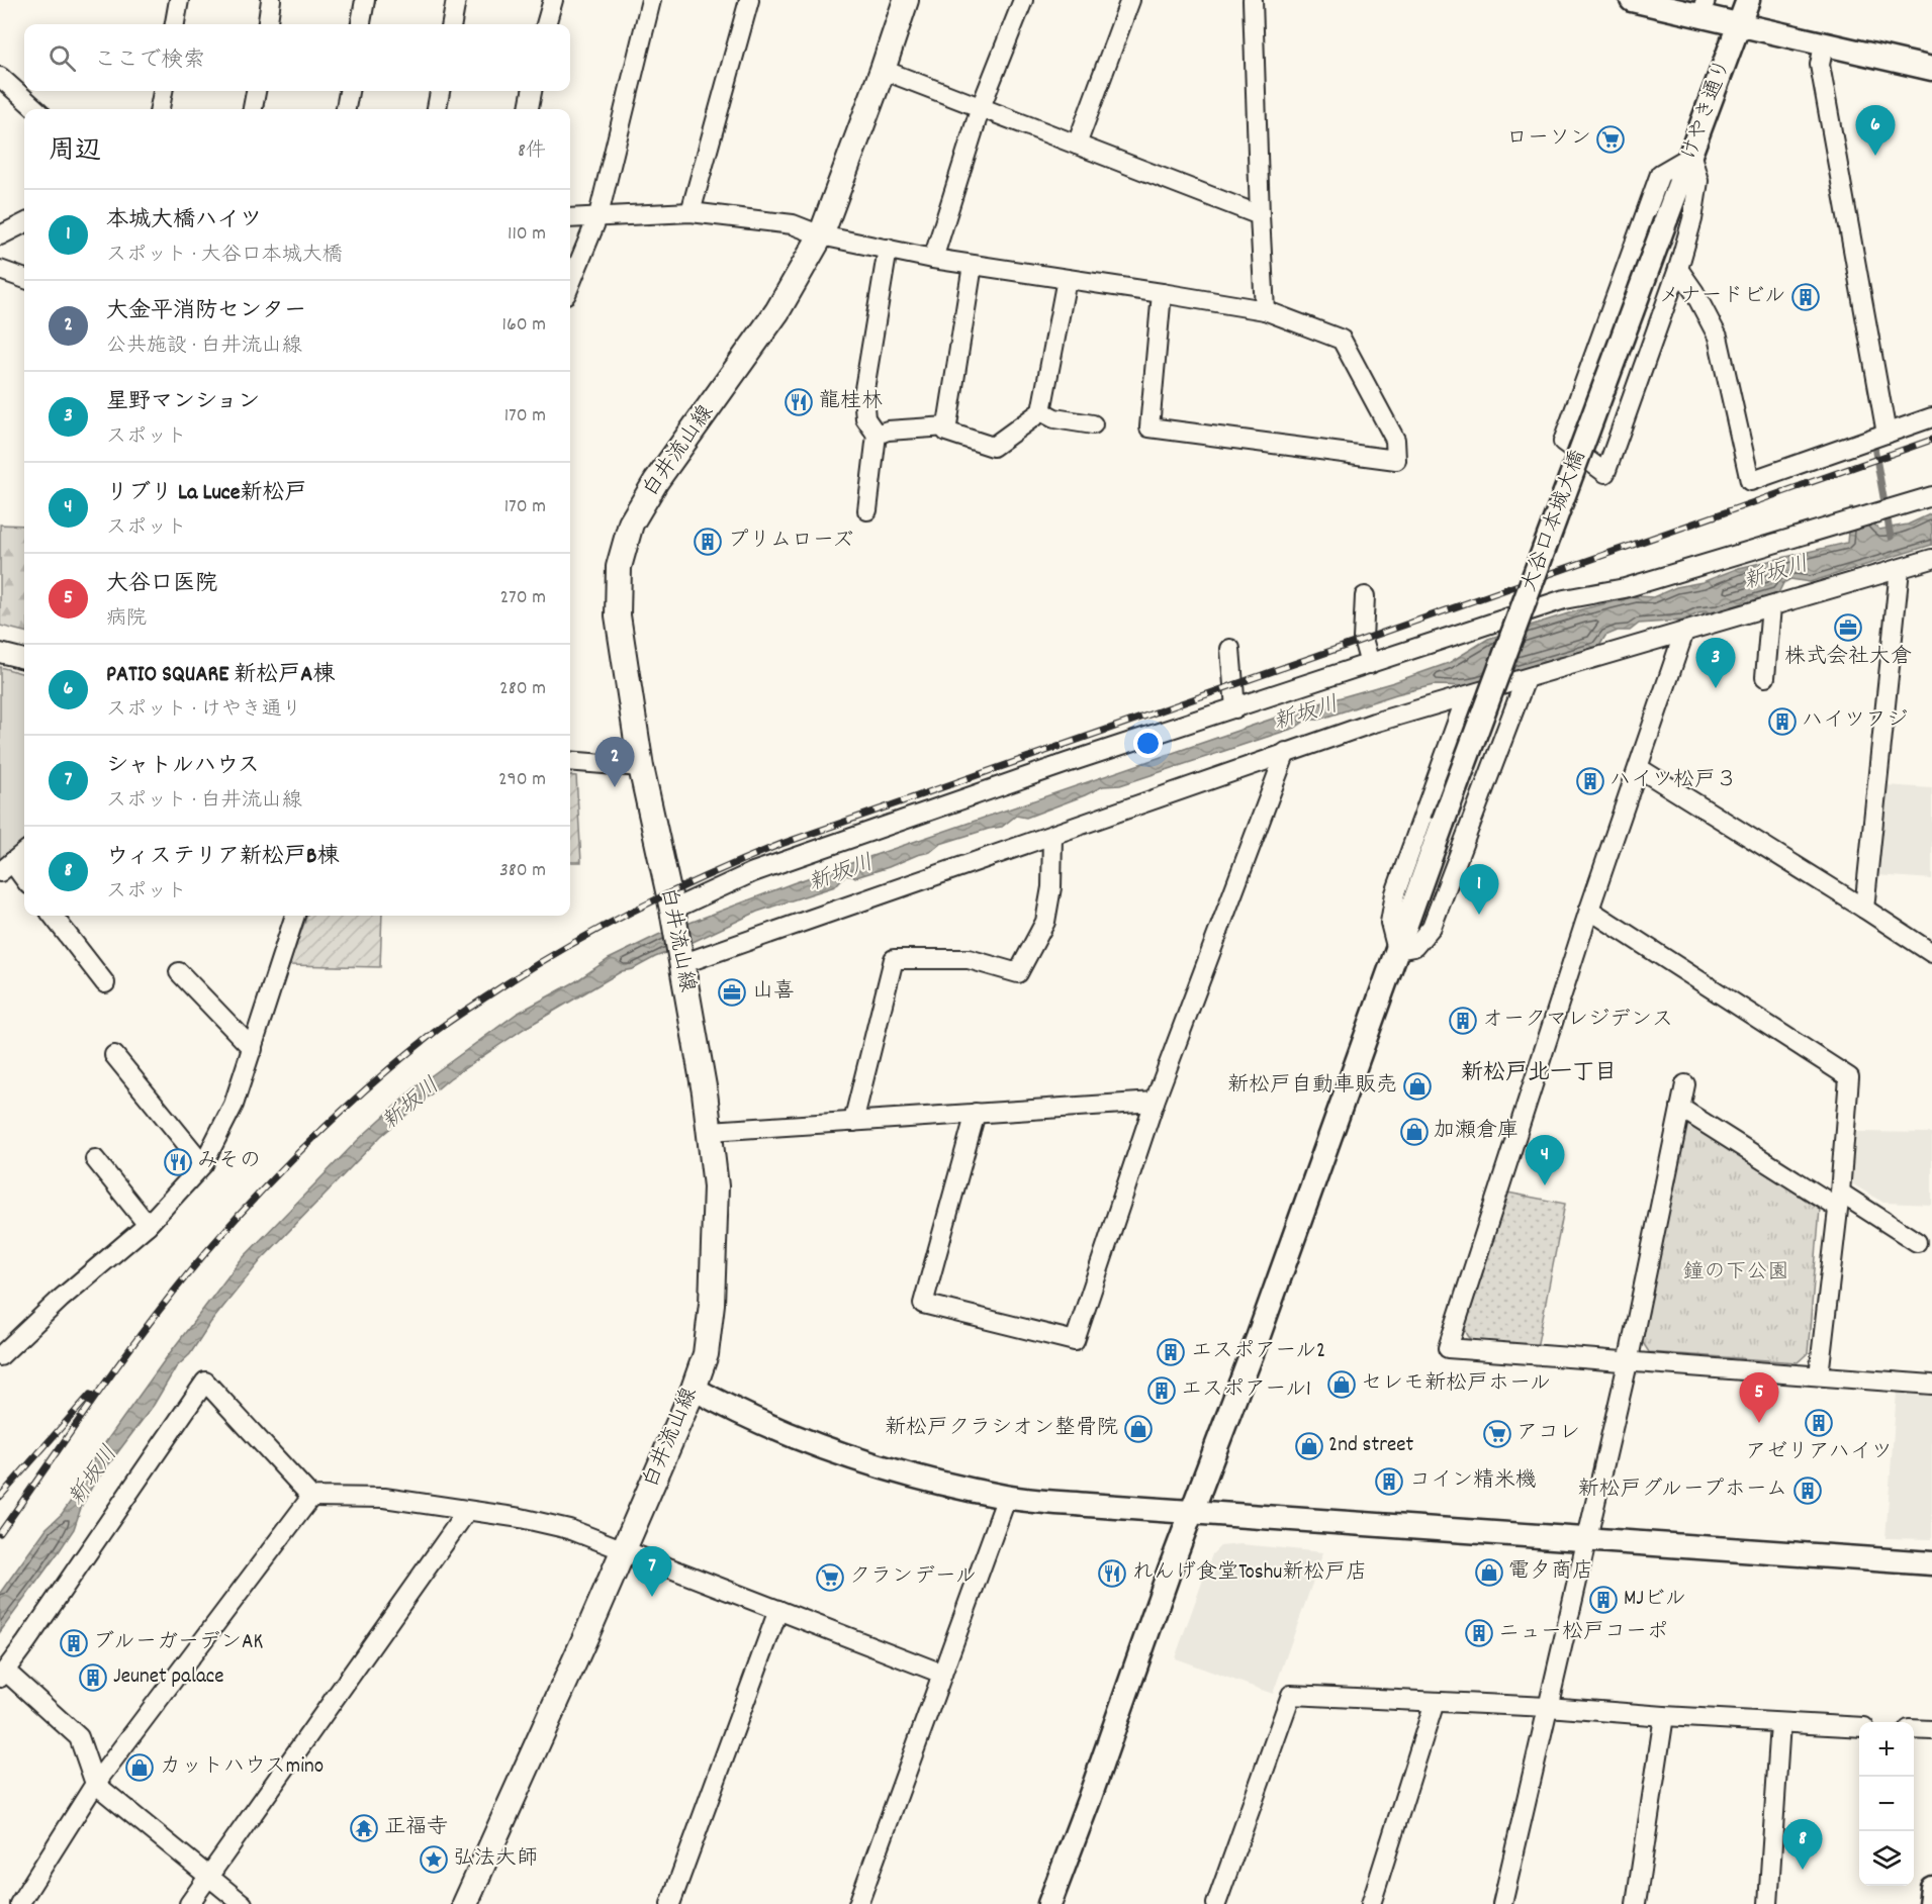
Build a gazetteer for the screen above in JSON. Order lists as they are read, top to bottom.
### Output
{
  "streets": {
    "main road": ["白井流山線"],
    "street": ["けやき通り", "大谷口本城大橋"]
  },
  "crossings": [
    ["けやき通り", "大谷口本城大橋"]
  ],
  "districts": ["新松戸北一丁目"],
  "water": ["新坂川"],
  "parks": ["鐘の下公園"],
  "places": {
    "supermarket": ["ローソン", "アコレ", "クランデール"],
    "building": [
      "メナードビル",
      "プリムローズ",
      "ハイツフジ",
      "ハイツ松戸３",
      "オークマレジデンス",
      "エスポアール2",
      "エスポアール1",
      "アゼリアハイツ",
      "コイン精米機",
      "新松戸グループホーム",
      "MJビル",
      "ニュー松戸コーポ",
      "ブルーガーデンAK",
      "Jeunet palace"
    ],
    "restaurant": ["龍桂林", "みその", "れんげ食堂Toshu新松戸店"],
    "office": ["株式会社大倉", "山喜"],
    "shop": [
      "新松戸自動車販売",
      "加瀬倉庫",
      "セレモ新松戸ホール",
      "新松戸クラシオン整骨院",
      "2nd street",
      "電夕商店",
      "カットハウスmino"
    ],
    "temple": ["正福寺"],
    "place": ["弘法大師"]
  },
  "page": {
    "search": "ここで検索",
    "pins": [
      "6",
      "3",
      "2",
      "1",
      "4",
      "5",
      "7",
      "8"
    ],
    "heading": ["周辺", "8件"],
    "list": [
      {
        "mark": "1",
        "name": "本城大橋ハイツ",
        "note": "スポット · 大谷口本城大橋",
        "value": "110 m"
      },
      {
        "mark": "2",
        "name": "大金平消防センター",
        "note": "公共施設 · 白井流山線",
        "value": "160 m"
      },
      {
        "mark": "3",
        "name": "星野マンション",
        "note": "スポット",
        "value": "170 m"
      },
      {
        "mark": "4",
        "name": "リブリ La Luce新松戸",
        "note": "スポット",
        "value": "170 m"
      },
      {
        "mark": "5",
        "name": "大谷口医院",
        "note": "病院",
        "value": "270 m"
      },
      {
        "mark": "6",
        "name": "PATIO SQUARE 新松戸A棟",
        "note": "スポット · けやき通り",
        "value": "280 m"
      },
      {
        "mark": "7",
        "name": "シャトルハウス",
        "note": "スポット · 白井流山線",
        "value": "290 m"
      },
      {
        "mark": "8",
        "name": "ウィステリア新松戸B棟",
        "note": "スポット",
        "value": "380 m"
      }
    ],
    "map_buttons": ["+", "−"]
  }
}
